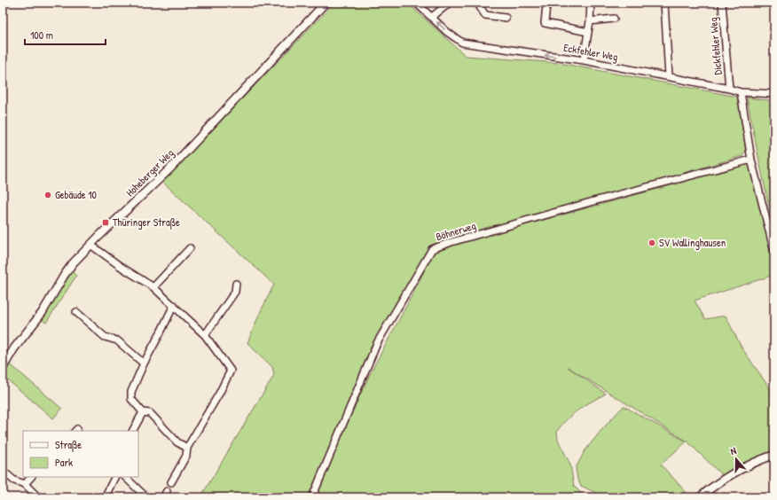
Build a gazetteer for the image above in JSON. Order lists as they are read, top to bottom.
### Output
{
  "streets": {
    "street": [
      "Dickfehler Weg",
      "Eckfehler Weg",
      "Hoheberger Weg",
      "Böhnerweg"
    ]
  },
  "crossings": [
    ["Dickfehler Weg", "Eckfehler Weg"]
  ],
  "one_way": ["Eckfehler Weg"],
  "places": {
    "other": ["Gebäude 10", "SV Wallinghausen"],
    "transit": ["Thüringer Straße"]
  },
  "legend": ["Straße", "Park"],
  "scale_bar": "100 m",
  "north": "top"
}
